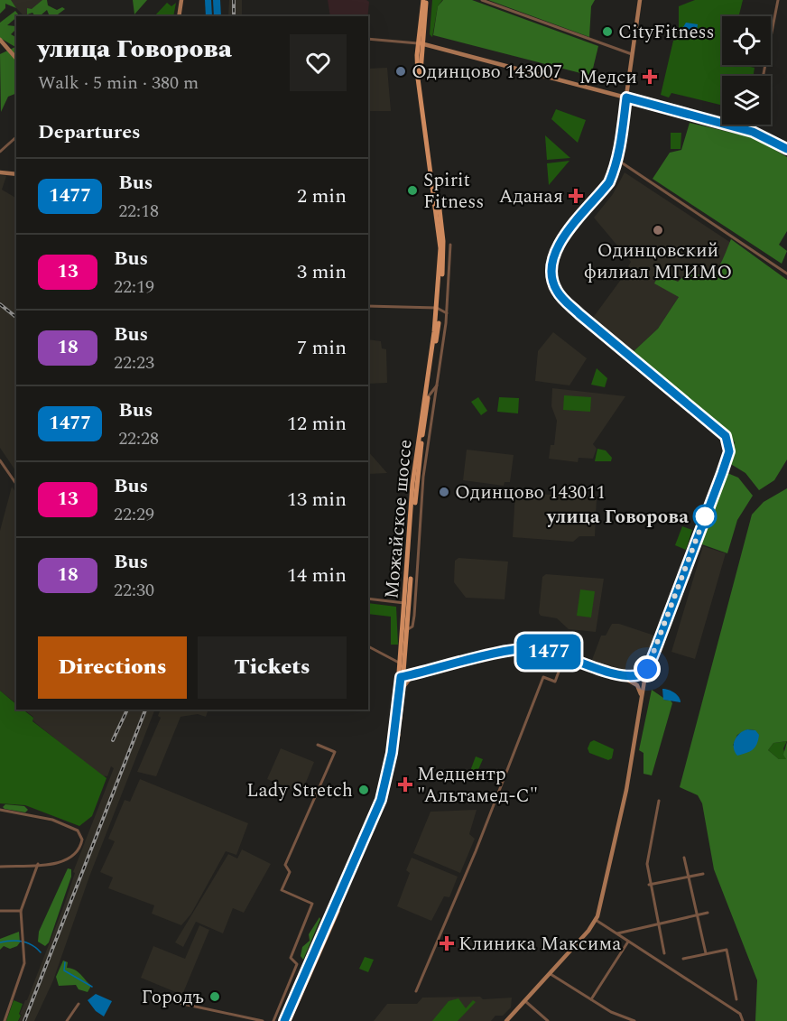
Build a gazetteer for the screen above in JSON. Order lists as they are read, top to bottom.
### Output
{
  "streets": {
    "main road": ["Можайское шоссе"]
  },
  "places": {
    "other": [
      "CityFitness",
      "Одинцово 143007",
      "Spirit Fitness",
      "Одинцовский филиал МГИМО",
      "Одинцово 143011",
      "улица Говорова",
      "Lady Stretch",
      "Городъ"
    ],
    "health": [
      "Медси",
      "Аданая",
      "Медцентр \"Альтамед-С\"",
      "Клиника Максима"
    ]
  },
  "lines": ["bus line 1477"],
  "page": {
    "on_map": "1477",
    "heading": [
      ["улица Говорова", "Walk · 5 min · 380 m"],
      "Departures"
    ],
    "list": [
      {
        "mark": "1477",
        "name": "Bus",
        "note": "22:18",
        "value": "2 min"
      },
      {
        "mark": "13",
        "name": "Bus",
        "note": "22:19",
        "value": "3 min"
      },
      {
        "mark": "18",
        "name": "Bus",
        "note": "22:23",
        "value": "7 min"
      },
      {
        "mark": "1477",
        "name": "Bus",
        "note": "22:28",
        "value": "12 min"
      },
      {
        "mark": "13",
        "name": "Bus",
        "note": "22:29",
        "value": "13 min"
      },
      {
        "mark": "18",
        "name": "Bus",
        "note": "22:30",
        "value": "14 min"
      }
    ],
    "buttons": ["Directions", "Tickets"]
  }
}
